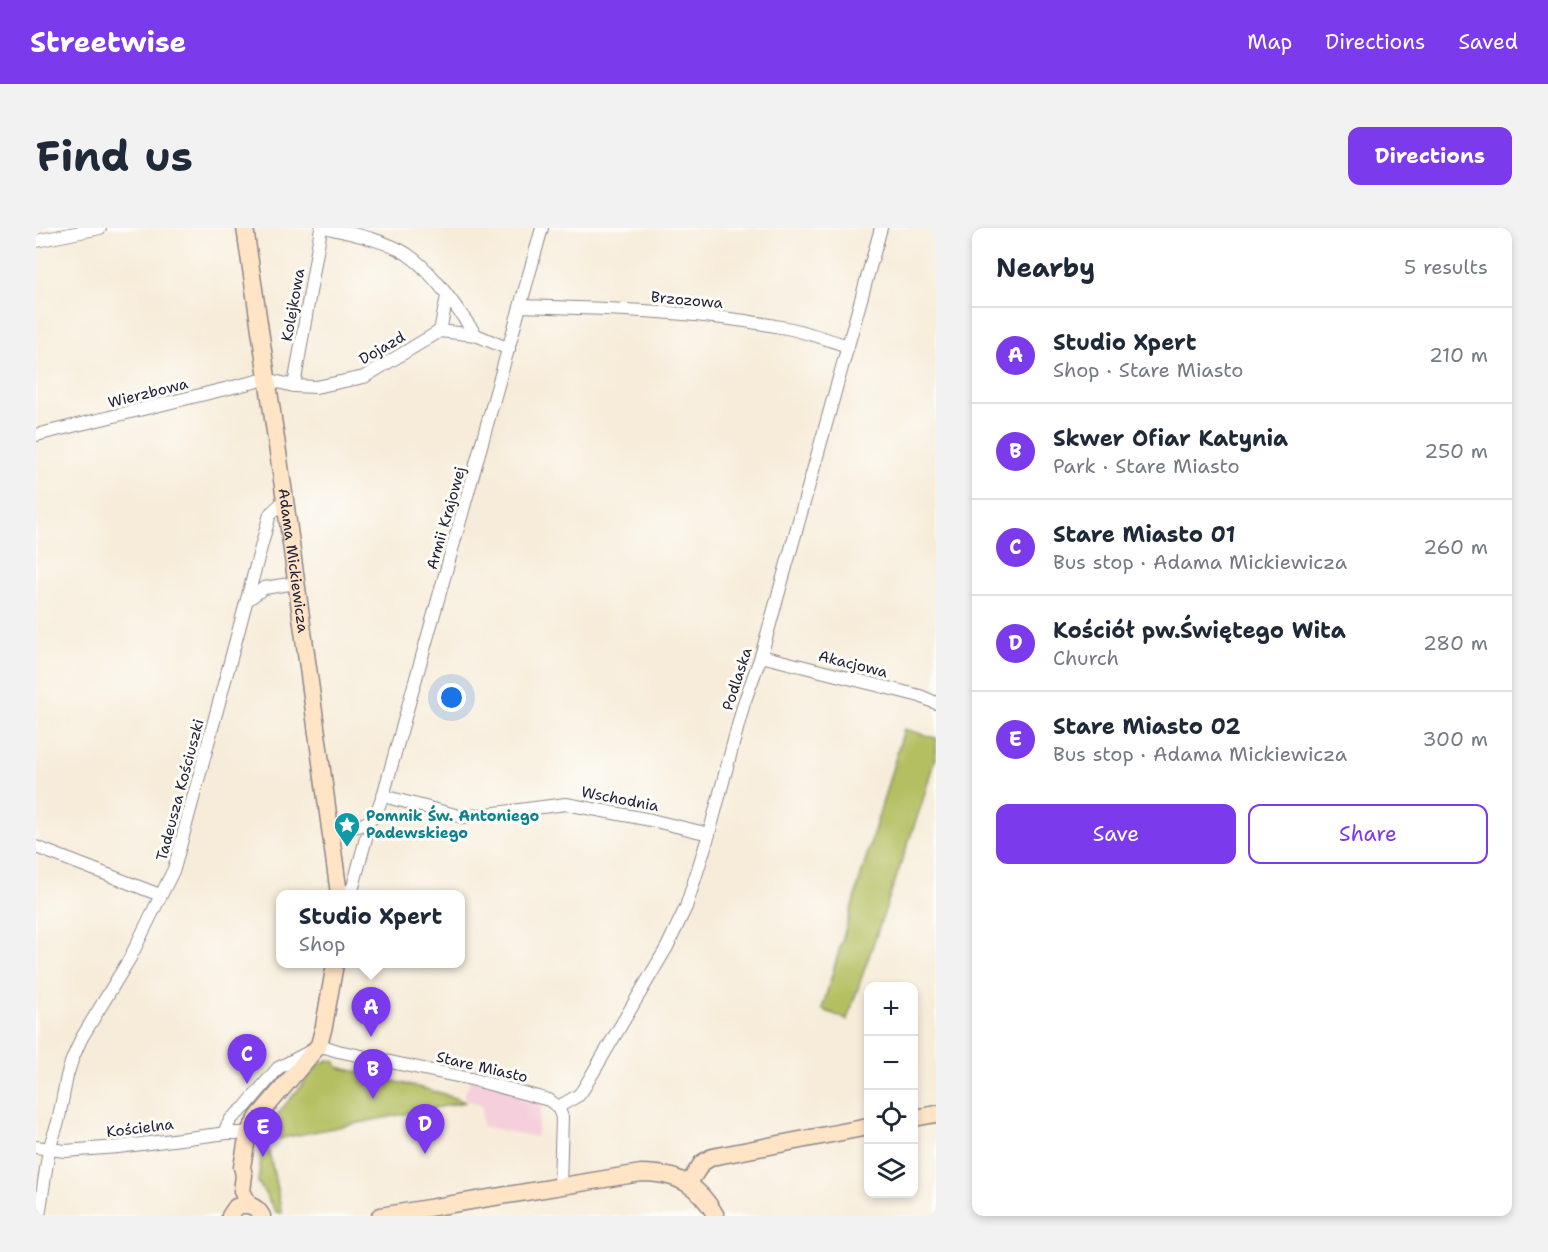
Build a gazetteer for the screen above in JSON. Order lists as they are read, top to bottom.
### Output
{
  "streets": {
    "main road": ["Adama Mickiewicza"],
    "street": [
      "Brzozowa",
      "Kolejkowa",
      "Dojazd",
      "Wierzbowa",
      "Armii Krajowej",
      "Akacjowa",
      "Podlaska",
      "Tadeusza Kościuszki",
      "Wschodnia",
      "Stare Miasto",
      "Kościelna"
    ]
  },
  "crossings": [
    ["Brzozowa", "Armii Krajowej"],
    ["Brzozowa", "Podlaska"],
    ["Kolejkowa", "Dojazd"],
    ["Dojazd", "Wierzbowa"],
    ["Dojazd", "Adama Mickiewicza"],
    ["Wierzbowa", "Adama Mickiewicza"],
    ["Armii Krajowej", "Adama Mickiewicza"],
    ["Armii Krajowej", "Wschodnia"],
    ["Adama Mickiewicza", "Tadeusza Kościuszki"],
    ["Akacjowa", "Podlaska"],
    ["Podlaska", "Wschodnia"],
    ["Podlaska", "Stare Miasto"],
    ["Tadeusza Kościuszki", "Kościelna"]
  ],
  "places": {
    "place": ["Pomnik Św. Antoniego Padewskiego"]
  },
  "page": {
    "header": "Streetwise",
    "nav": ["Map", "Directions", "Saved"],
    "buttons": [
      "Directions",
      ["Save", "Share"]
    ],
    "title": "Find us",
    "heading": ["Nearby", "5 results"],
    "list": [
      {
        "mark": "A",
        "name": "Studio Xpert",
        "note": "Shop · Stare Miasto",
        "value": "210 m"
      },
      {
        "mark": "B",
        "name": "Skwer Ofiar Katynia",
        "note": "Park · Stare Miasto",
        "value": "250 m"
      },
      {
        "mark": "C",
        "name": "Stare Miasto 01",
        "note": "Bus stop · Adama Mickiewicza",
        "value": "260 m"
      },
      {
        "mark": "D",
        "name": "Kościół pw.Świętego Wita",
        "note": "Church",
        "value": "280 m"
      },
      {
        "mark": "E",
        "name": "Stare Miasto 02",
        "note": "Bus stop · Adama Mickiewicza",
        "value": "300 m"
      }
    ],
    "popup": ["Studio Xpert", "Shop"],
    "map_buttons": ["+", "−"],
    "pins": [
      "A",
      "C",
      "B",
      "D",
      "E"
    ]
  }
}
